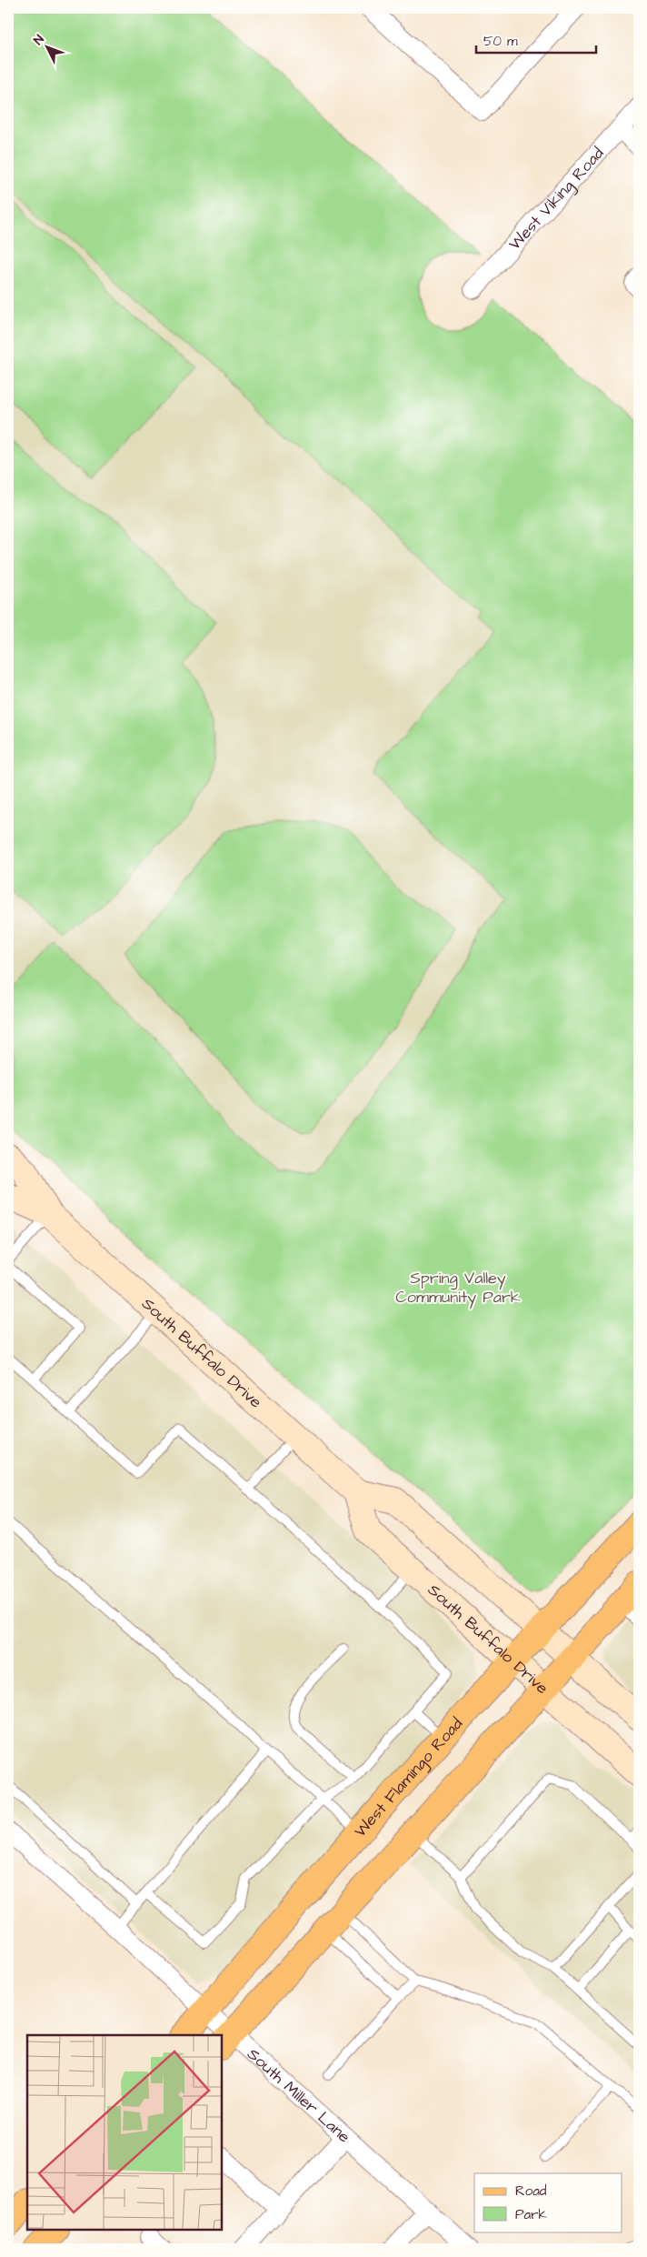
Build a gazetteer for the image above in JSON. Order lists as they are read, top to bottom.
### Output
{
  "streets": {
    "main road": ["South Buffalo Drive", "West Flamingo Road"],
    "street": ["West Viking Road", "South Miller Lane"]
  },
  "crossings": [
    ["South Buffalo Drive", "West Flamingo Road"],
    ["West Flamingo Road", "South Miller Lane"]
  ],
  "parks": ["Spring Valley Community Park"],
  "legend": ["Road", "Park"],
  "scale_bar": "50 m",
  "north": "top left"
}
